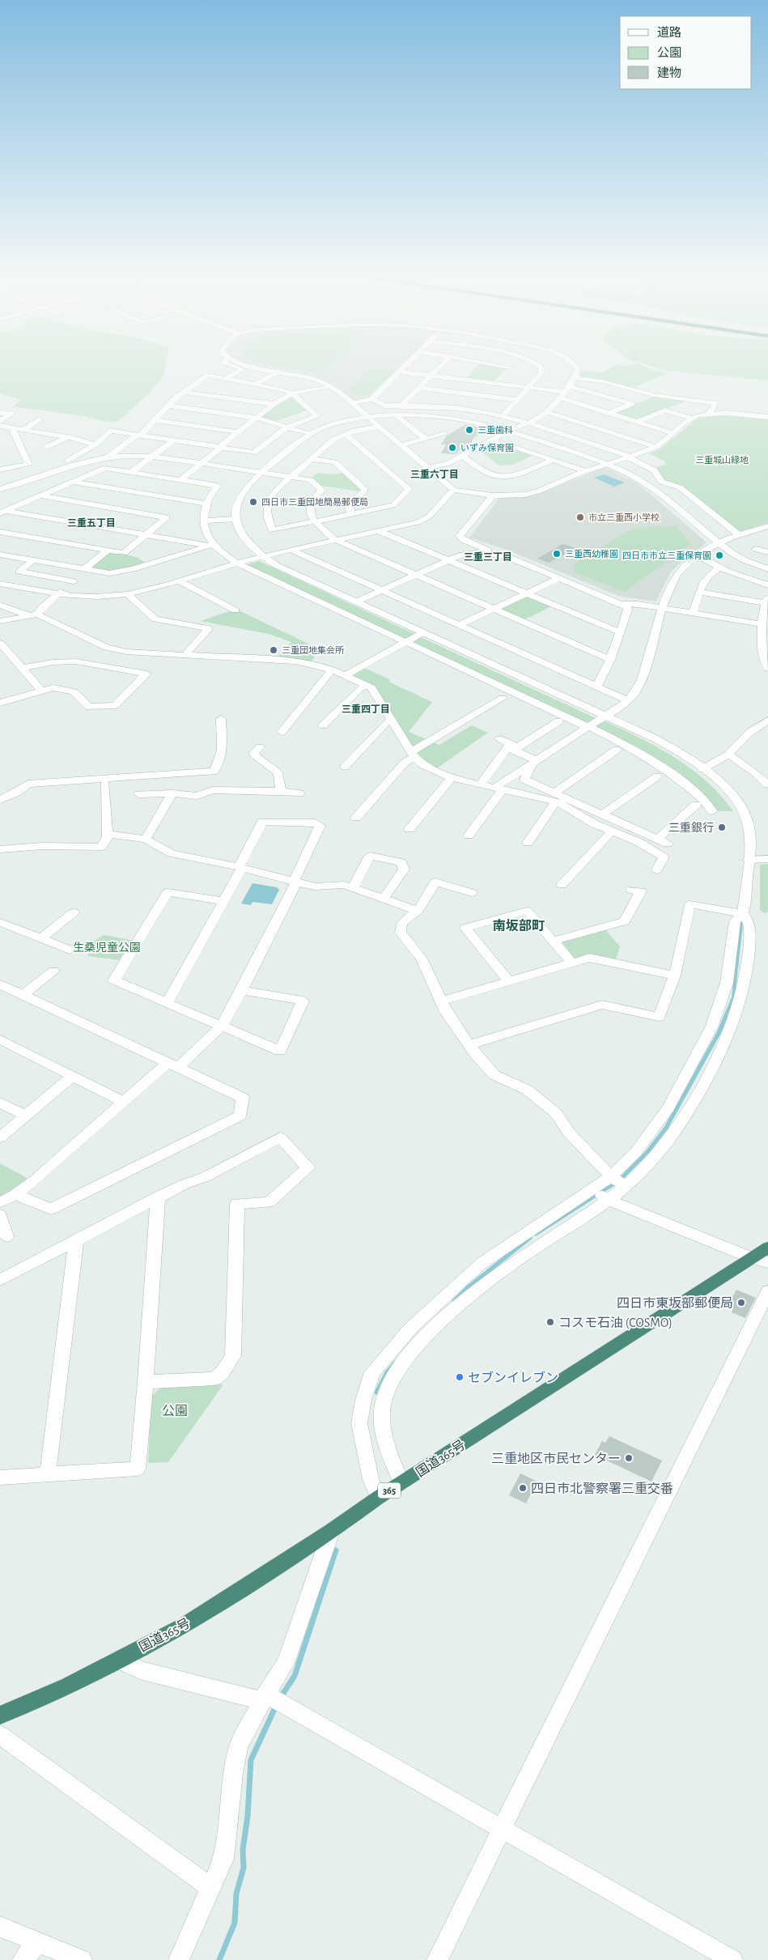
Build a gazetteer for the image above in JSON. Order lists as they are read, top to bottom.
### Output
{
  "streets": {
    "highway": ["国道365号", "365"]
  },
  "districts": [
    "三重六丁目",
    "三重五丁目",
    "三重三丁目",
    "三重四丁目",
    "南坂部町"
  ],
  "parks": ["三重城山緑地", "生桑児童公園", "公園"],
  "places": [
    "三重歯科",
    "いずみ保育園",
    "四日市三重団地簡易郵便局",
    "市立三重西小学校",
    "三重西幼稚園",
    "四日市市立三重保育園",
    "三重団地集会所",
    "三重銀行",
    "四日市東坂部郵便局",
    "コスモ石油 (COSMO)",
    "セブンイレブン",
    "三重地区市民センター",
    "四日市北警察署三重交番"
  ],
  "legend": ["道路", "公園", "建物"]
}
